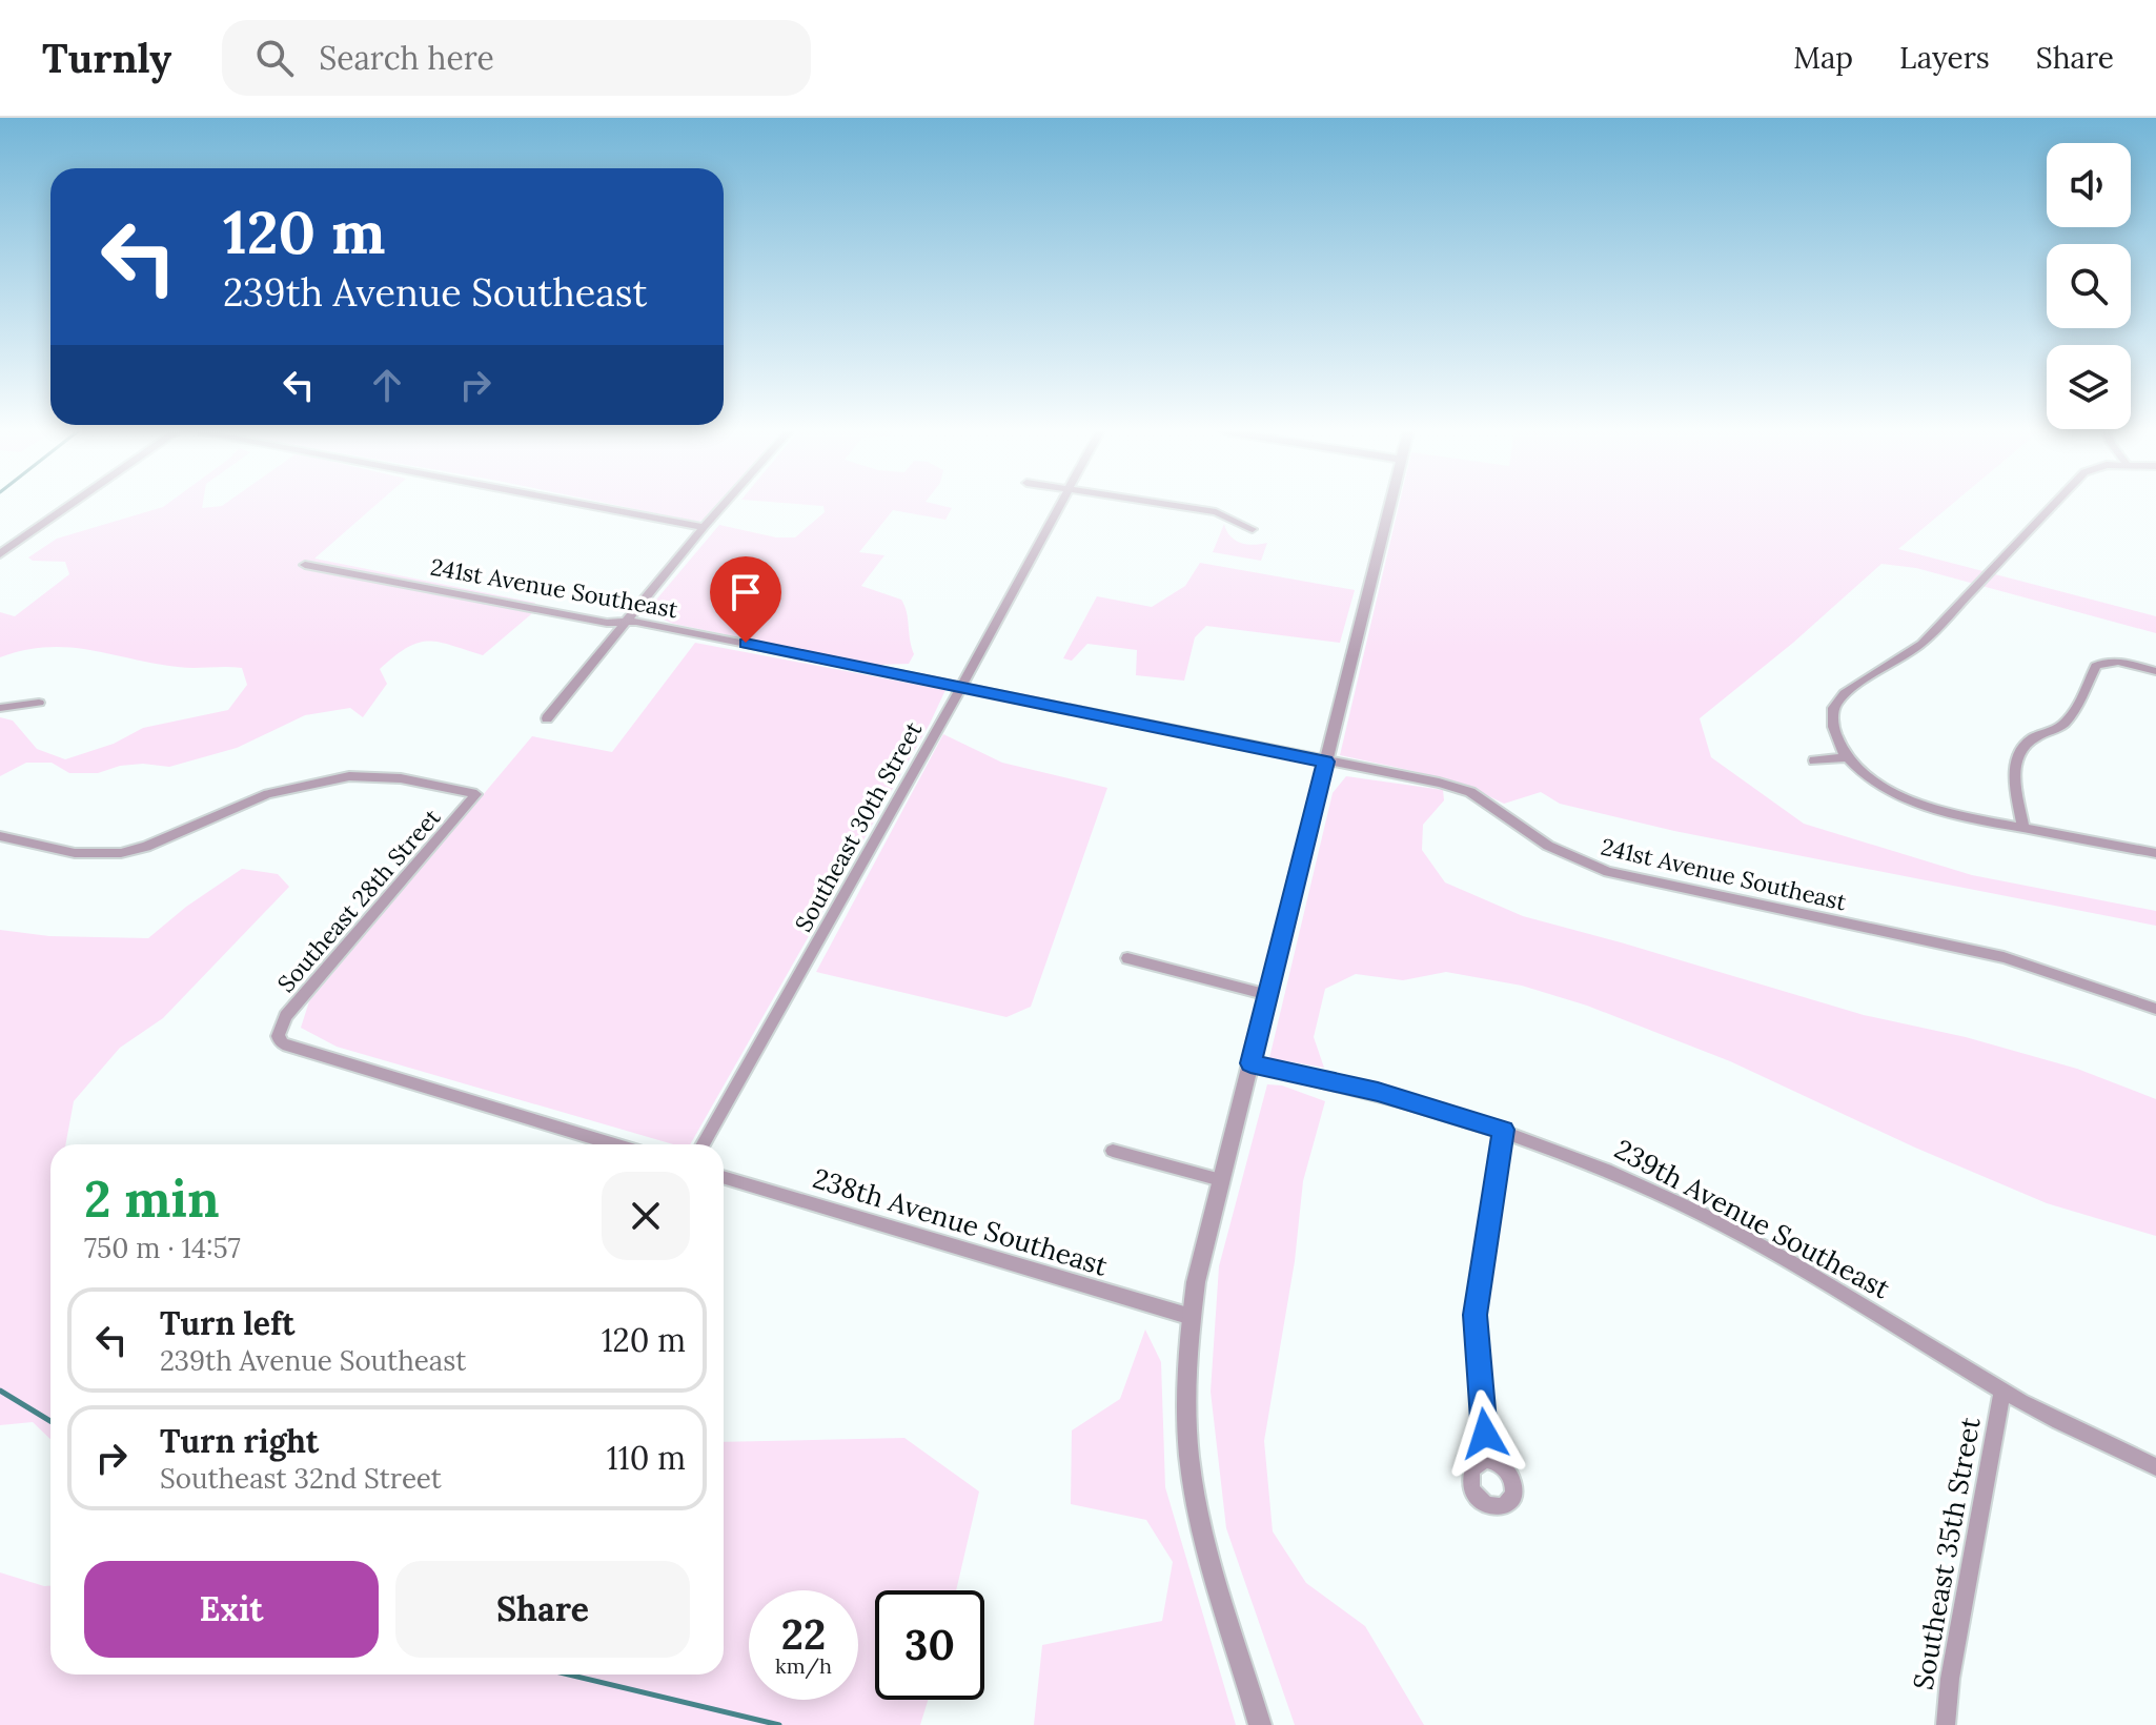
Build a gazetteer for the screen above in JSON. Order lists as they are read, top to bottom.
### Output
{
  "streets": {
    "street": [
      "241st Avenue Southeast",
      "Southeast 30th Street",
      "Southeast 28th Street",
      "239th Avenue Southeast",
      "238th Avenue Southeast",
      "Southeast 35th Street"
    ]
  },
  "crossings": [
    ["241st Avenue Southeast", "Southeast 30th Street"],
    ["239th Avenue Southeast", "Southeast 35th Street"]
  ],
  "page": {
    "header": "Turnly",
    "search": "Search here",
    "nav": ["Map", "Layers", "Share"],
    "turn": ["120 m", "239th Avenue Southeast"],
    "heading": ["2 min", "750 m · 14:57"],
    "list": [
      {
        "name": "Turn left",
        "note": "239th Avenue Southeast",
        "value": "120 m"
      },
      {
        "name": "Turn right",
        "note": "Southeast 32nd Street",
        "value": "110 m"
      }
    ],
    "buttons": ["Exit", "Share"],
    "speed": "22 km/h",
    "limit": "30"
  }
}
